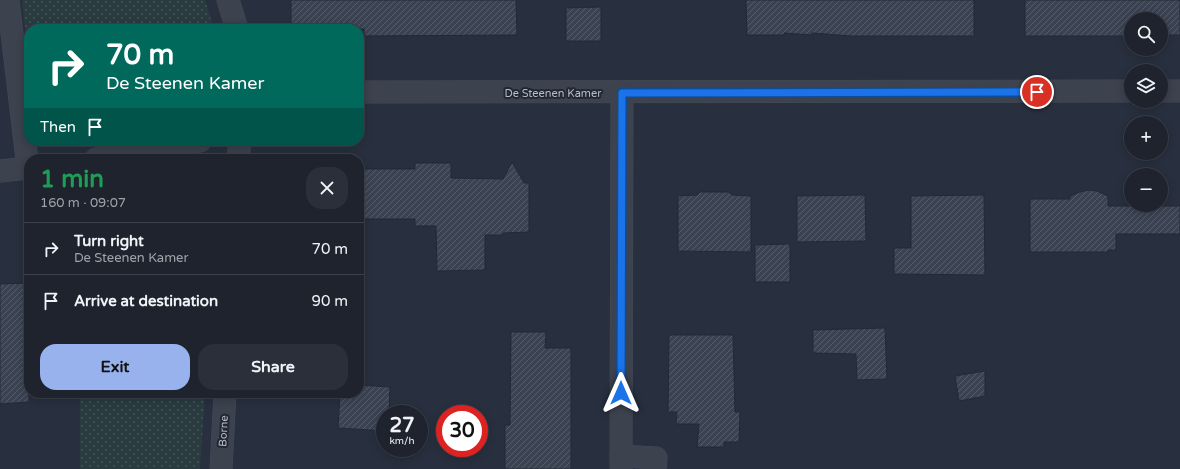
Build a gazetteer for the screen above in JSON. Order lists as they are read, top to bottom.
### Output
{
  "streets": {
    "street": ["De Steenen Kamer", "Borne"]
  },
  "page": {
    "map_buttons": ["+", "−"],
    "turn": ["70 m", "De Steenen Kamer"],
    "then": "Then",
    "heading": ["1 min", "160 m · 09:07"],
    "list": [
      {
        "name": "Turn right",
        "note": "De Steenen Kamer",
        "value": "70 m"
      },
      {
        "name": "Arrive at destination",
        "value": "90 m"
      }
    ],
    "buttons": ["Exit", "Share"],
    "speed": "27 km/h",
    "limit": "30"
  }
}
